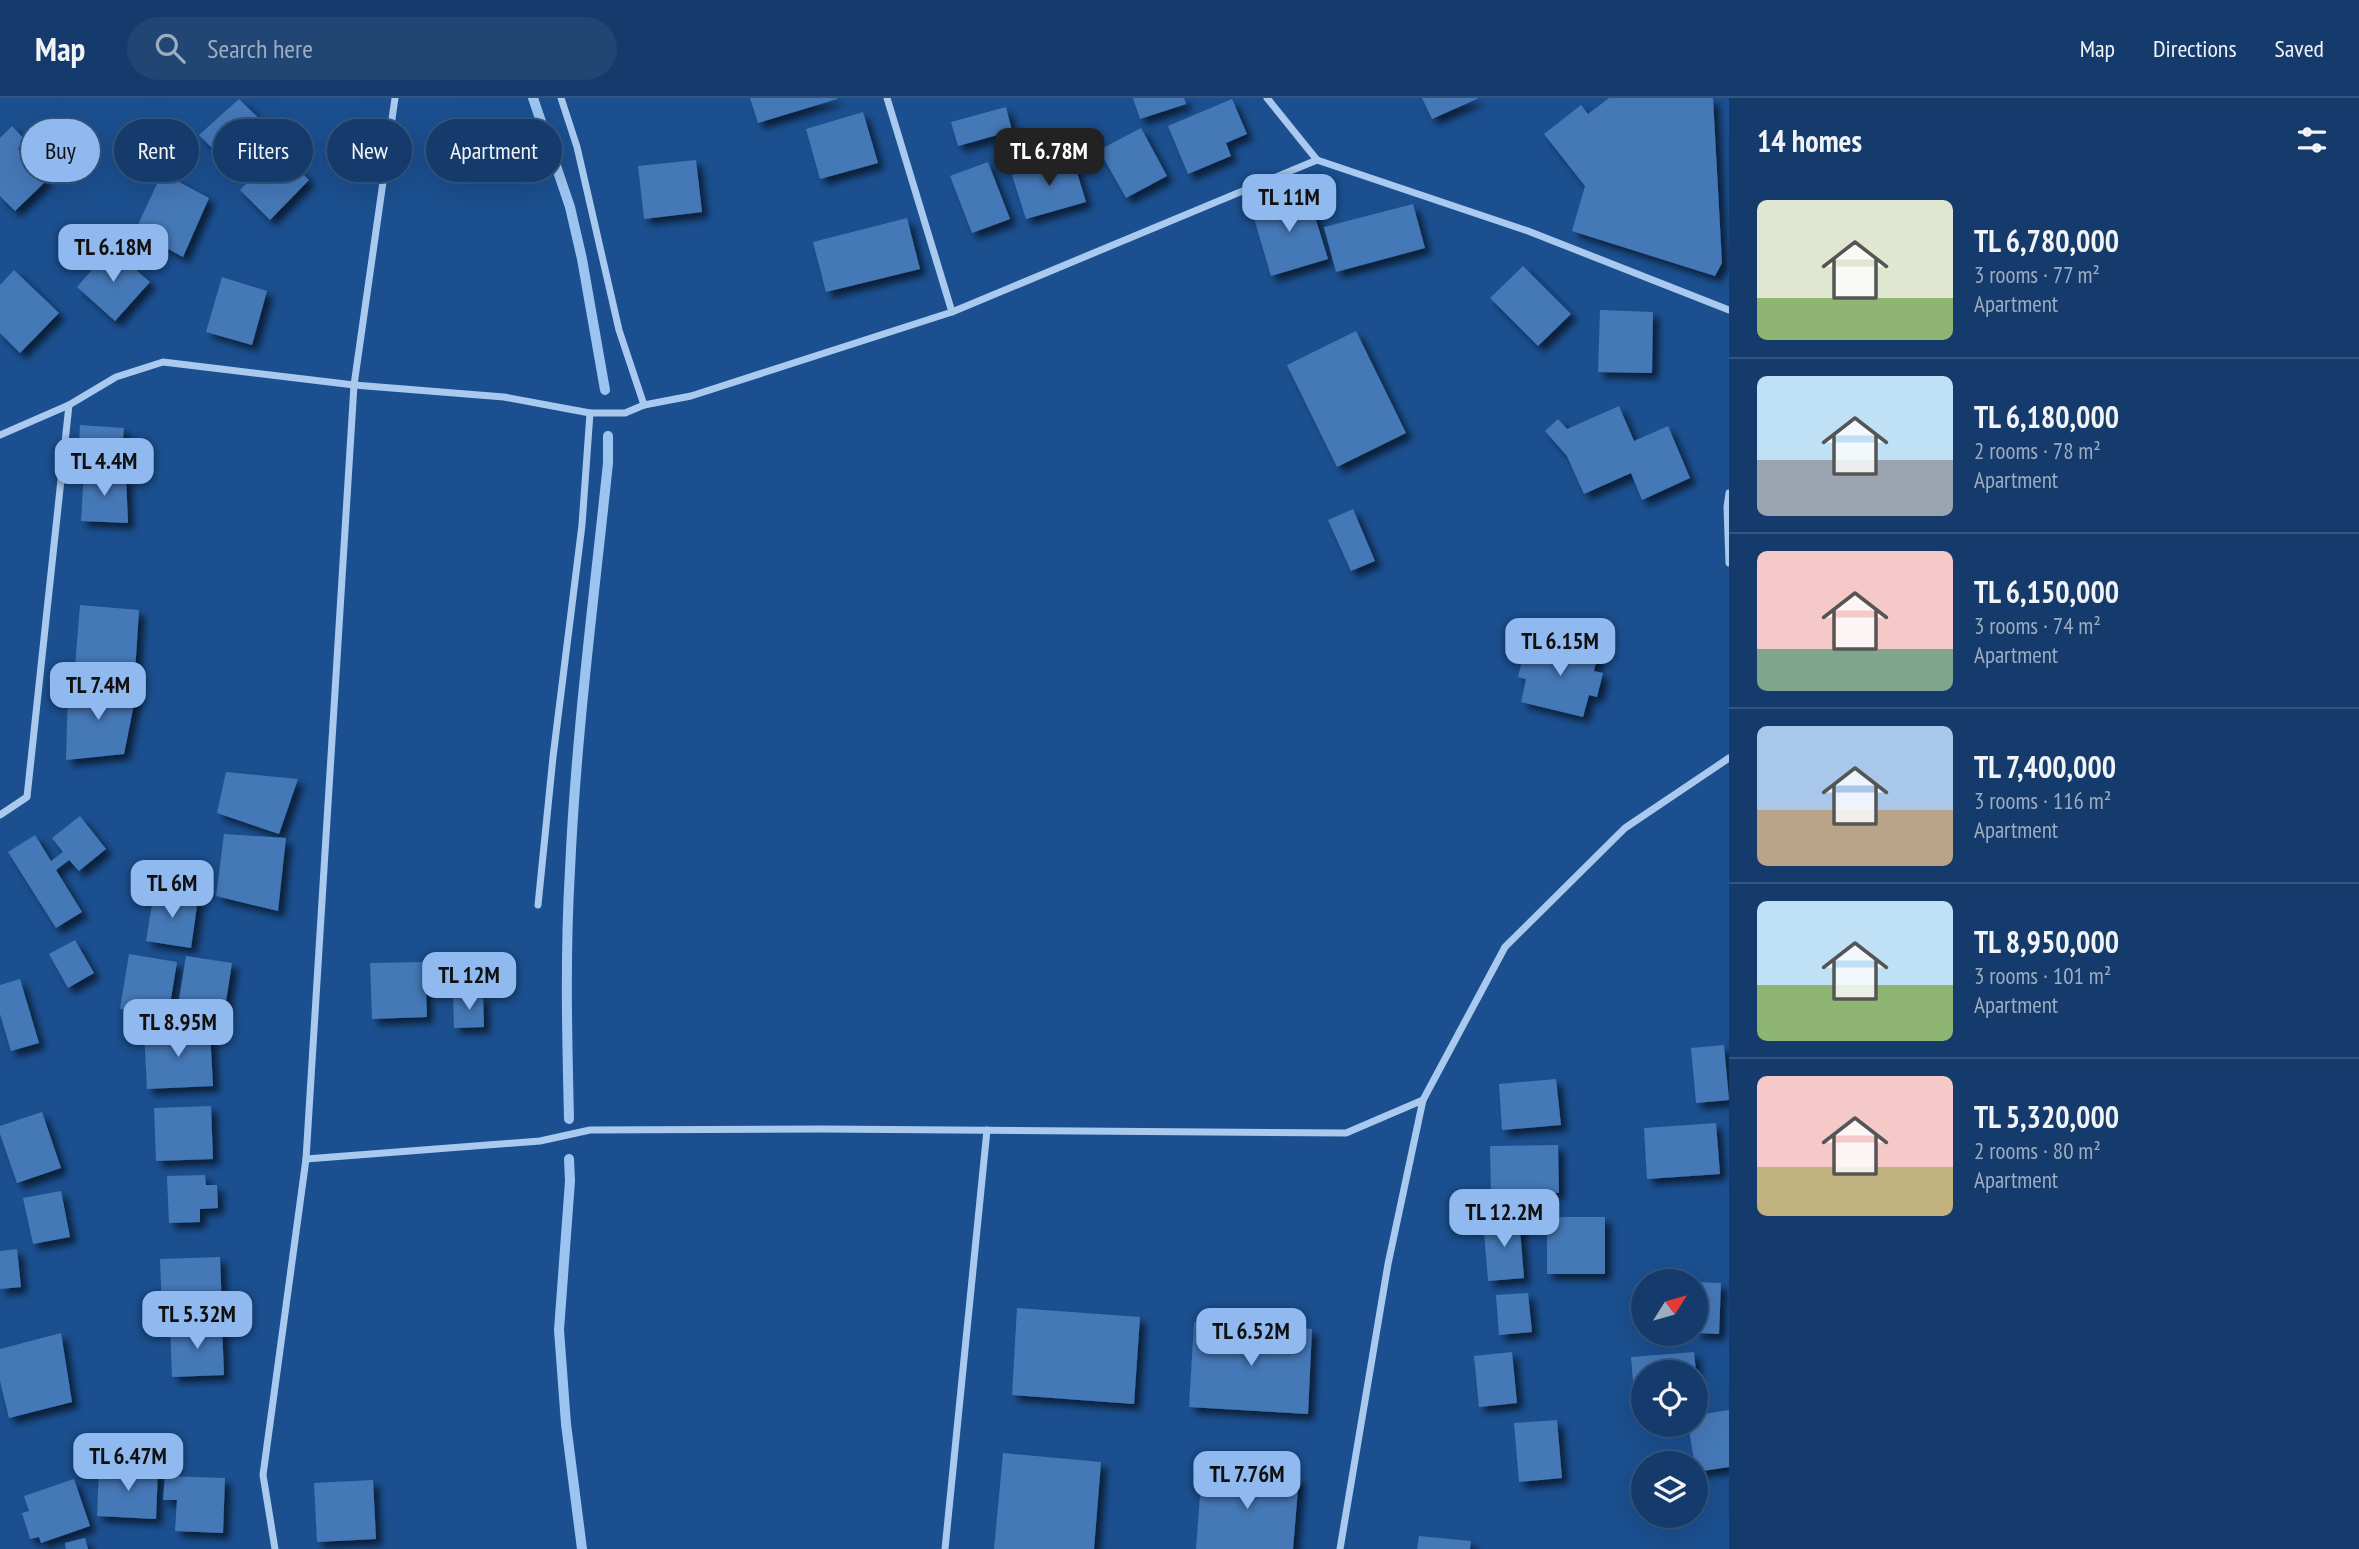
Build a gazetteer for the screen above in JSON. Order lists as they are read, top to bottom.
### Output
{
  "north": "top right",
  "page": {
    "header": "Map",
    "search": "Search here",
    "nav": ["Map", "Directions", "Saved"],
    "heading": "14 homes",
    "chip": [
      "Buy",
      "Rent",
      "Filters",
      "New",
      "Apartment"
    ],
    "price": [
      "TL 6.78M",
      "TL 11M",
      "TL 6.18M",
      "TL 4.4M",
      "TL 6.15M",
      "TL 7.4M",
      "TL 6M",
      "TL 12M",
      "TL 8.95M",
      "TL 12.2M",
      "TL 5.32M",
      "TL 6.52M",
      "TL 6.47M",
      "TL 7.76M"
    ],
    "list": [
      {
        "name": "TL 6,780,000",
        "note": "3 rooms · 77 m² · Apartment"
      },
      {
        "name": "TL 6,180,000",
        "note": "2 rooms · 78 m² · Apartment"
      },
      {
        "name": "TL 6,150,000",
        "note": "3 rooms · 74 m² · Apartment"
      },
      {
        "name": "TL 7,400,000",
        "note": "3 rooms · 116 m² · Apartment"
      },
      {
        "name": "TL 8,950,000",
        "note": "3 rooms · 101 m² · Apartment"
      },
      {
        "name": "TL 5,320,000",
        "note": "2 rooms · 80 m² · Apartment"
      }
    ]
  }
}
